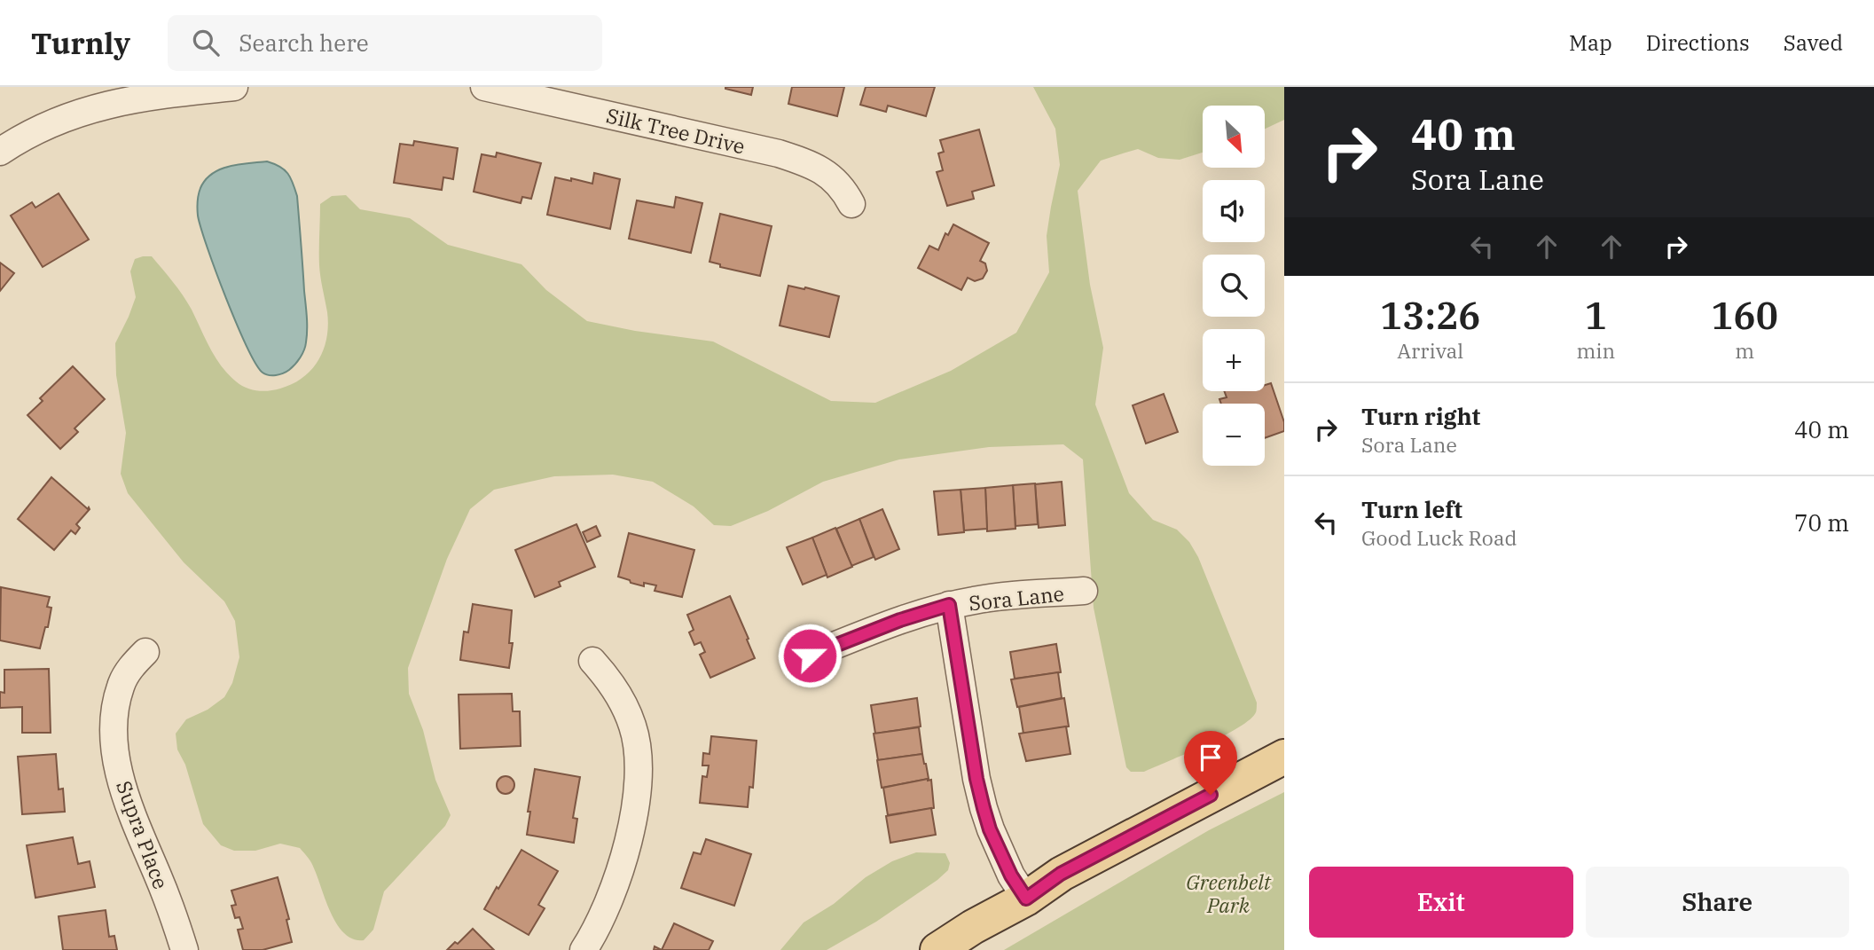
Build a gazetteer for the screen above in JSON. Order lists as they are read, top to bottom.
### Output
{
  "streets": {
    "street": ["Silk Tree Drive", "Sora Lane", "Supra Place"]
  },
  "parks": ["Greenbelt Park"],
  "north": "bottom right",
  "page": {
    "header": "Turnly",
    "search": "Search here",
    "nav": ["Map", "Directions", "Saved"],
    "turn": ["40 m", "Sora Lane"],
    "map_buttons": ["+", "−"],
    "eta": [
      "13:26",
      "Arrival",
      "1",
      "min",
      "160",
      "m"
    ],
    "list": [
      {
        "name": "Turn right",
        "note": "Sora Lane",
        "value": "40 m"
      },
      {
        "name": "Turn left",
        "note": "Good Luck Road",
        "value": "70 m"
      }
    ],
    "buttons": ["Exit", "Share"]
  }
}
